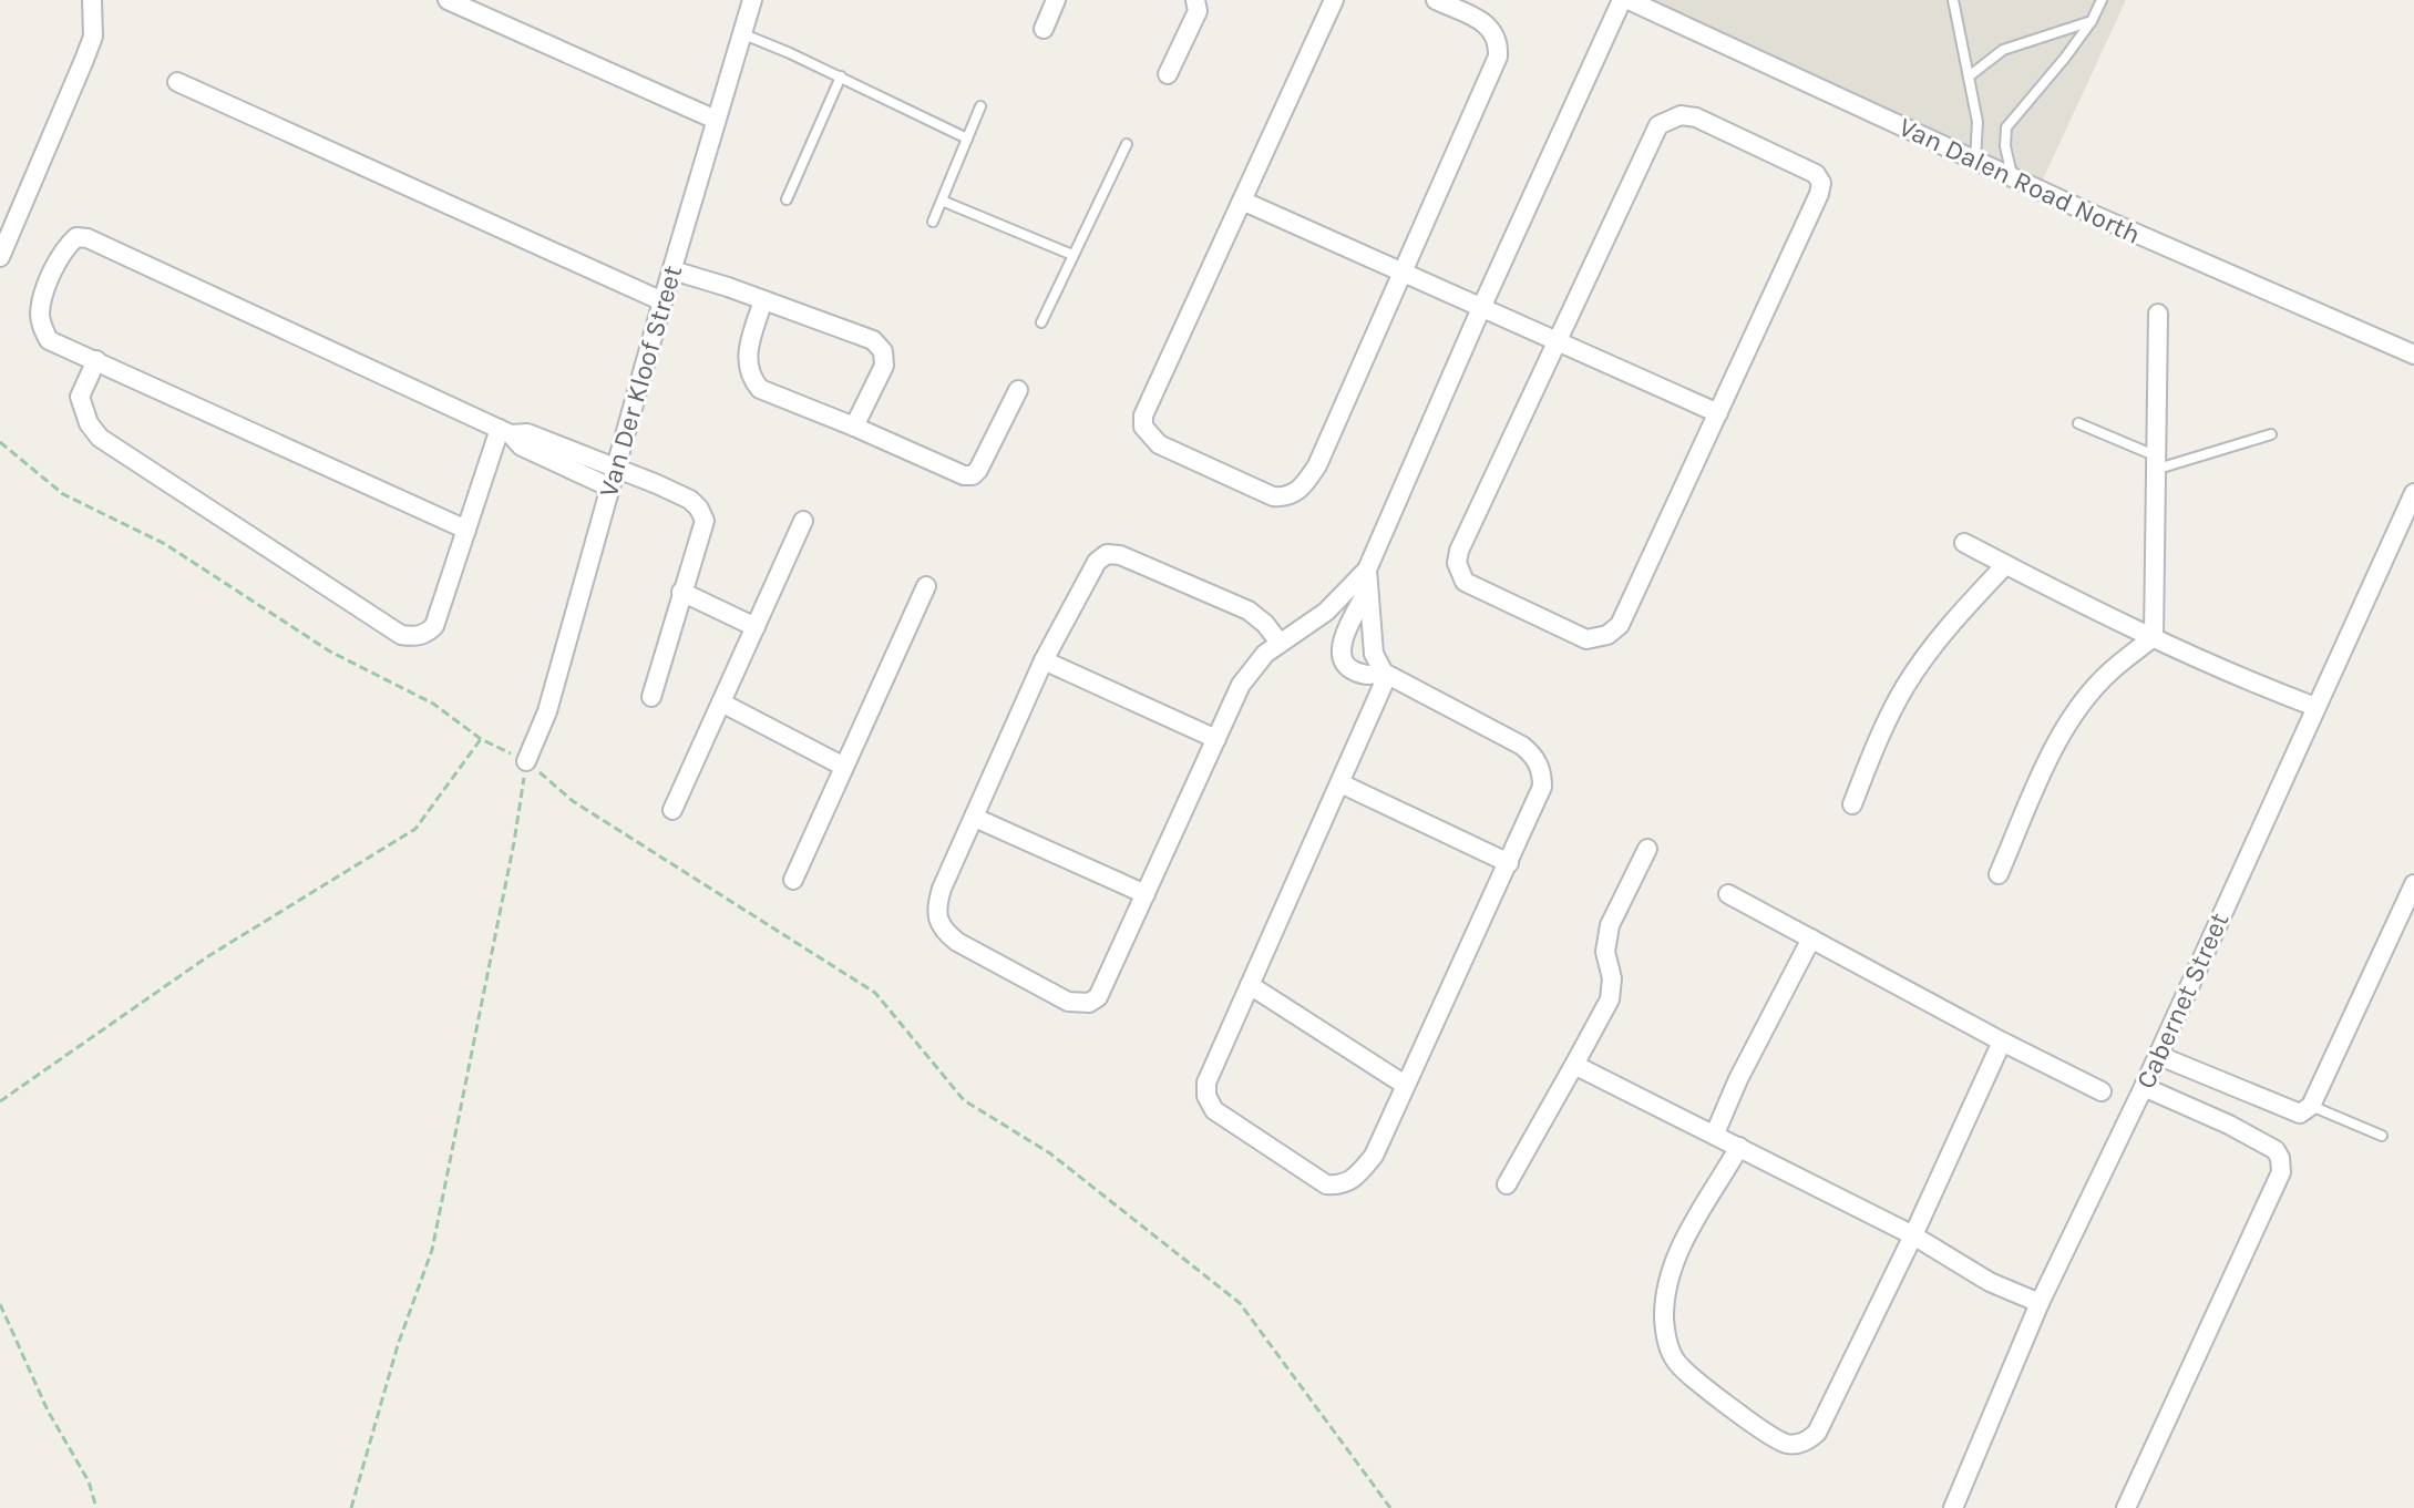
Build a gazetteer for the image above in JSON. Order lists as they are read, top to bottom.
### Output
{
  "streets": {
    "street": ["Van Dalen Road North", "Van Der Kloof Street", "Cabernet Street"]
  }
}
